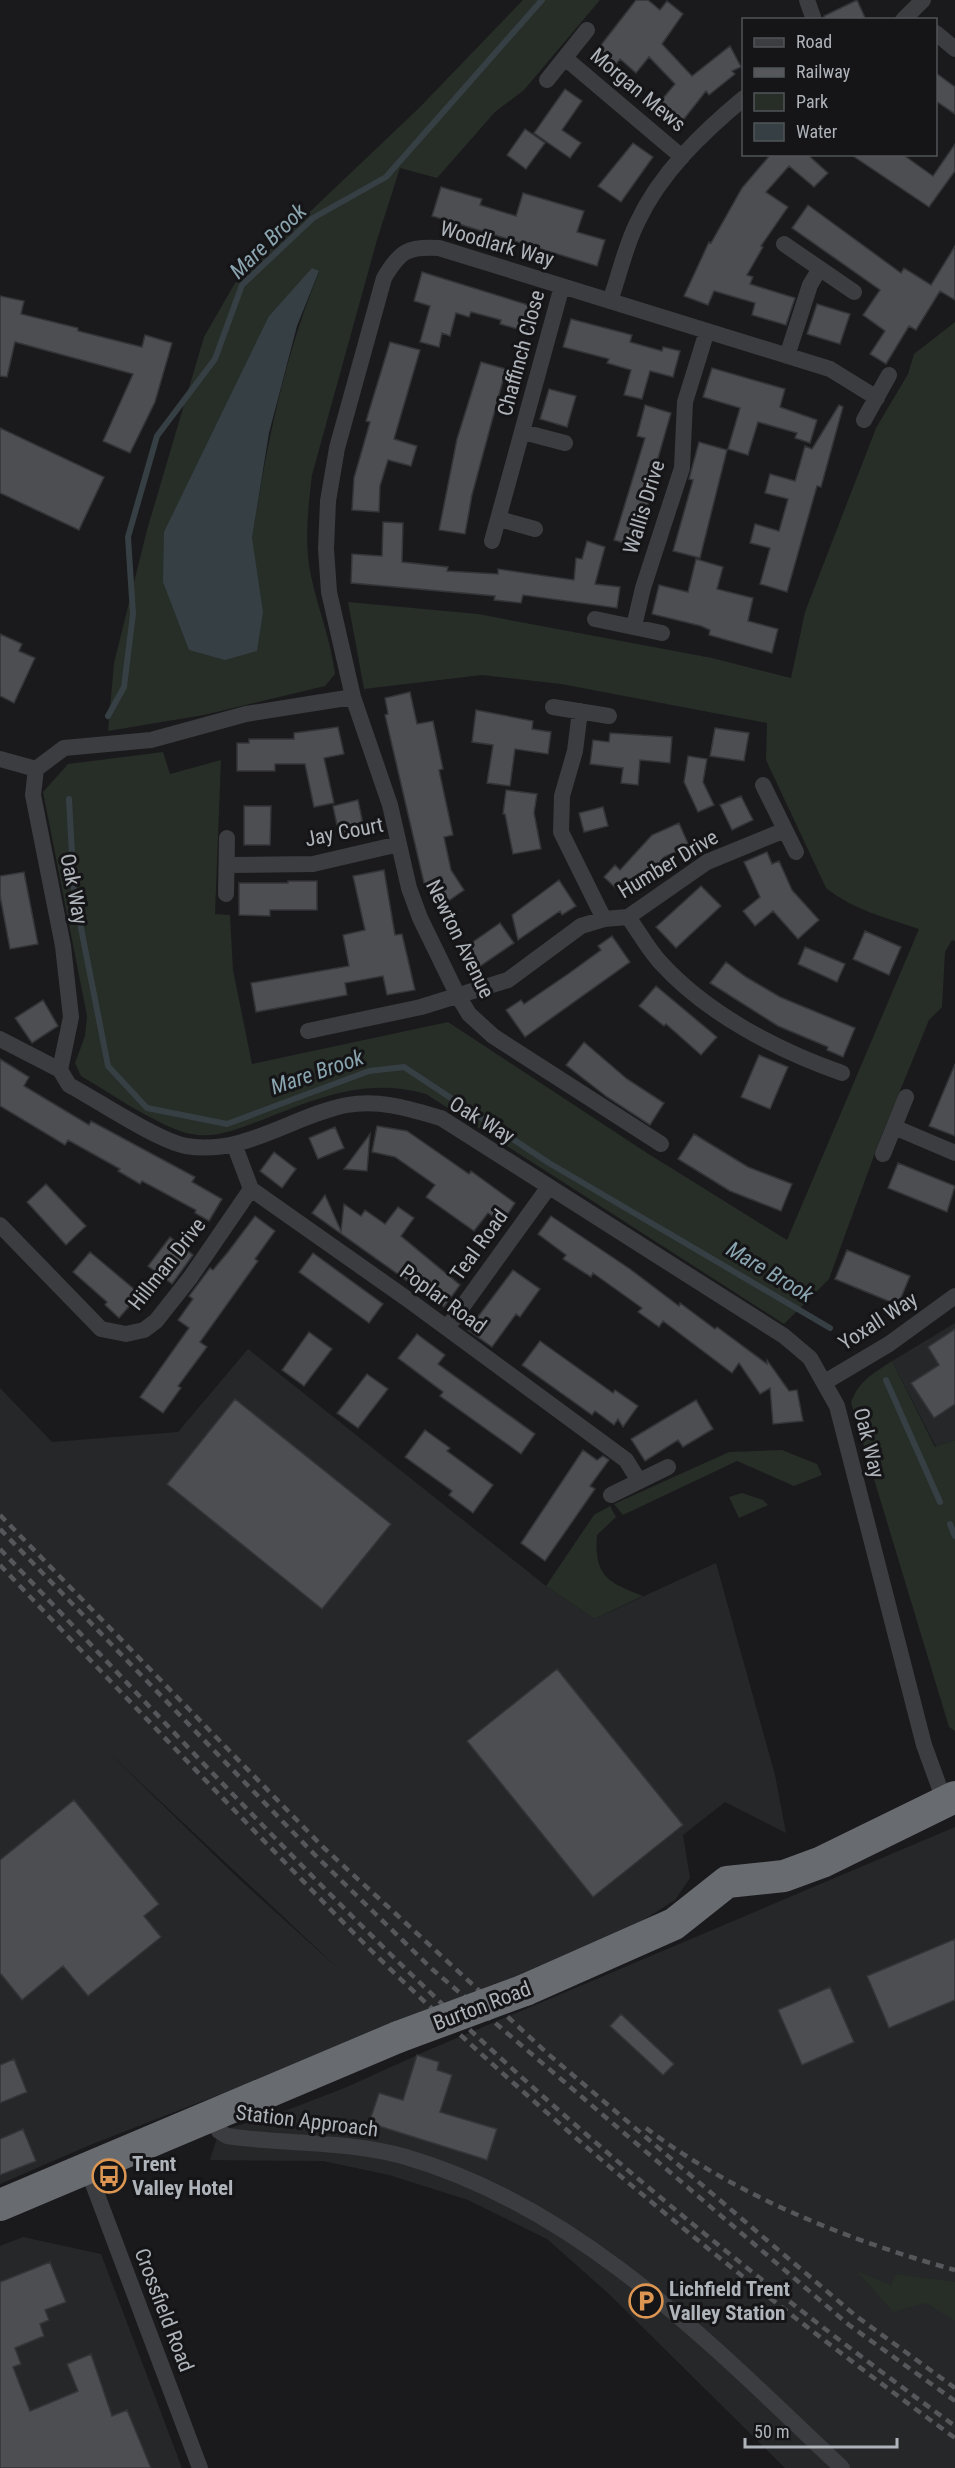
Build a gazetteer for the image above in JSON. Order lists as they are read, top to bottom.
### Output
{
  "streets": {
    "highway": ["Burton Road"],
    "street": [
      "Morgan Mews",
      "Woodlark Way",
      "Chaffinch Close",
      "Wallis Drive",
      "Jay Court",
      "Humber Drive",
      "Oak Way",
      "Newton Avenue",
      "Teal Road",
      "Hillman Drive",
      "Poplar Road",
      "Yoxall Way",
      "Station Approach",
      "Crossfield Road"
    ]
  },
  "crossings": [
    ["Woodlark Way", "Chaffinch Close"],
    ["Woodlark Way", "Wallis Drive"],
    ["Woodlark Way", "Newton Avenue"],
    ["Jay Court", "Newton Avenue"],
    ["Humber Drive", "Newton Avenue"],
    ["Oak Way", "Teal Road"],
    ["Oak Way", "Yoxall Way"],
    ["Oak Way", "Burton Road"],
    ["Teal Road", "Poplar Road"],
    ["Hillman Drive", "Poplar Road"],
    ["Burton Road", "Station Approach"],
    ["Burton Road", "Crossfield Road"]
  ],
  "water": ["Mare Brook"],
  "places": {
    "bus stop": ["Trent Valley Hotel"],
    "parking": ["Lichfield Trent Valley Station"]
  },
  "legend": [
    "Road",
    "Railway",
    "Park",
    "Water"
  ],
  "scale_bar": "50 m"
}
